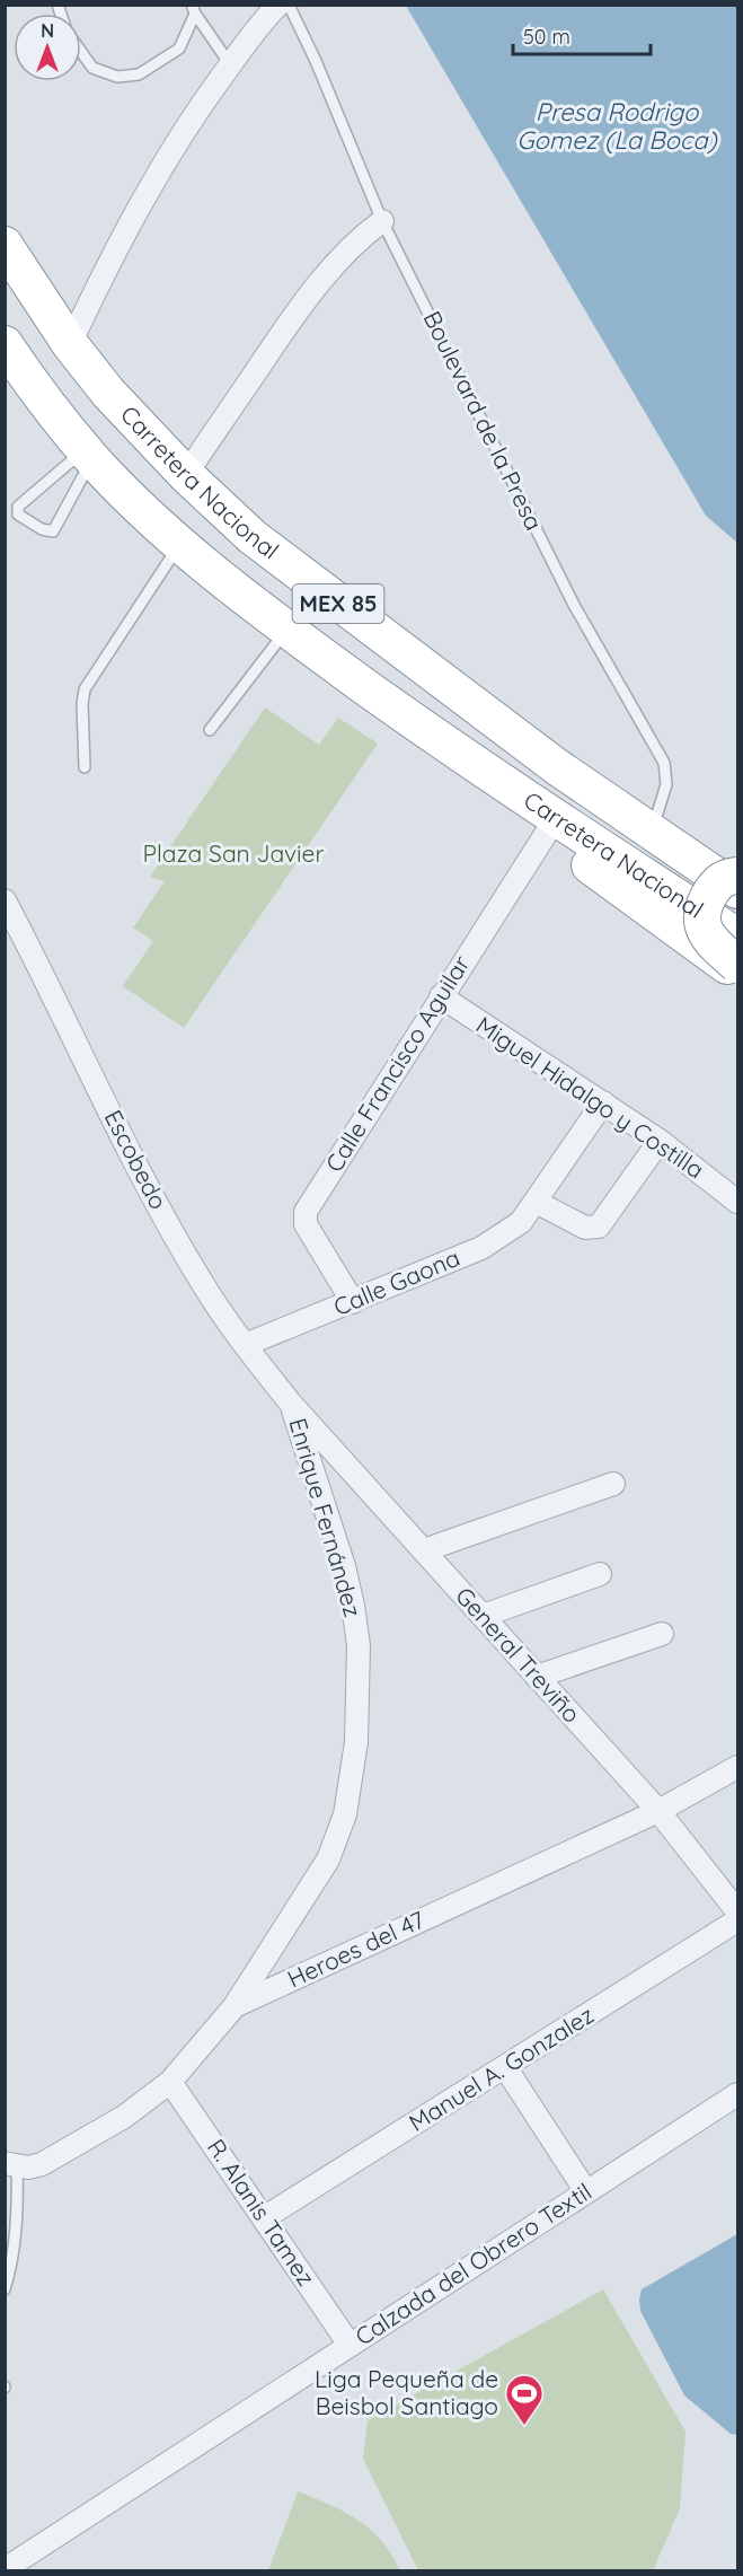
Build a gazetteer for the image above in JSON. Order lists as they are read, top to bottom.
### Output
{
  "streets": {
    "highway": ["Carretera Nacional", "MEX 85"],
    "street": [
      "Calle Francisco Aguilar",
      "Miguel Hidalgo y Costilla",
      "Escobedo",
      "Calle Gaona",
      "Enrique Fernández",
      "General Treviño",
      "Heroes del 47",
      "Manuel A. Gonzalez",
      "R. Alanis Tamez",
      "Calzada del Obrero Textil"
    ],
    "lane": ["Boulevard de la Presa"]
  },
  "crossings": [
    ["Boulevard de la Presa", "Carretera Nacional"],
    ["Carretera Nacional", "MEX 85"],
    ["Carretera Nacional", "Calle Francisco Aguilar"],
    ["MEX 85", "Calle Francisco Aguilar"],
    ["Calle Francisco Aguilar", "Miguel Hidalgo y Costilla"],
    ["Calle Francisco Aguilar", "Calle Gaona"],
    ["Miguel Hidalgo y Costilla", "Calle Gaona"],
    ["Escobedo", "Calle Gaona"],
    ["Escobedo", "Enrique Fernández"],
    ["Escobedo", "General Treviño"],
    ["Enrique Fernández", "General Treviño"],
    ["Enrique Fernández", "Heroes del 47"],
    ["General Treviño", "Heroes del 47"],
    ["Heroes del 47", "R. Alanis Tamez"],
    ["Manuel A. Gonzalez", "R. Alanis Tamez"],
    ["R. Alanis Tamez", "Calzada del Obrero Textil"]
  ],
  "water": ["Presa Rodrigo Gomez (La Boca)"],
  "parks": ["Plaza San Javier"],
  "places": {
    "sports": ["Liga Pequeña de Beisbol Santiago"]
  },
  "scale_bar": "50 m",
  "north": "top"
}
